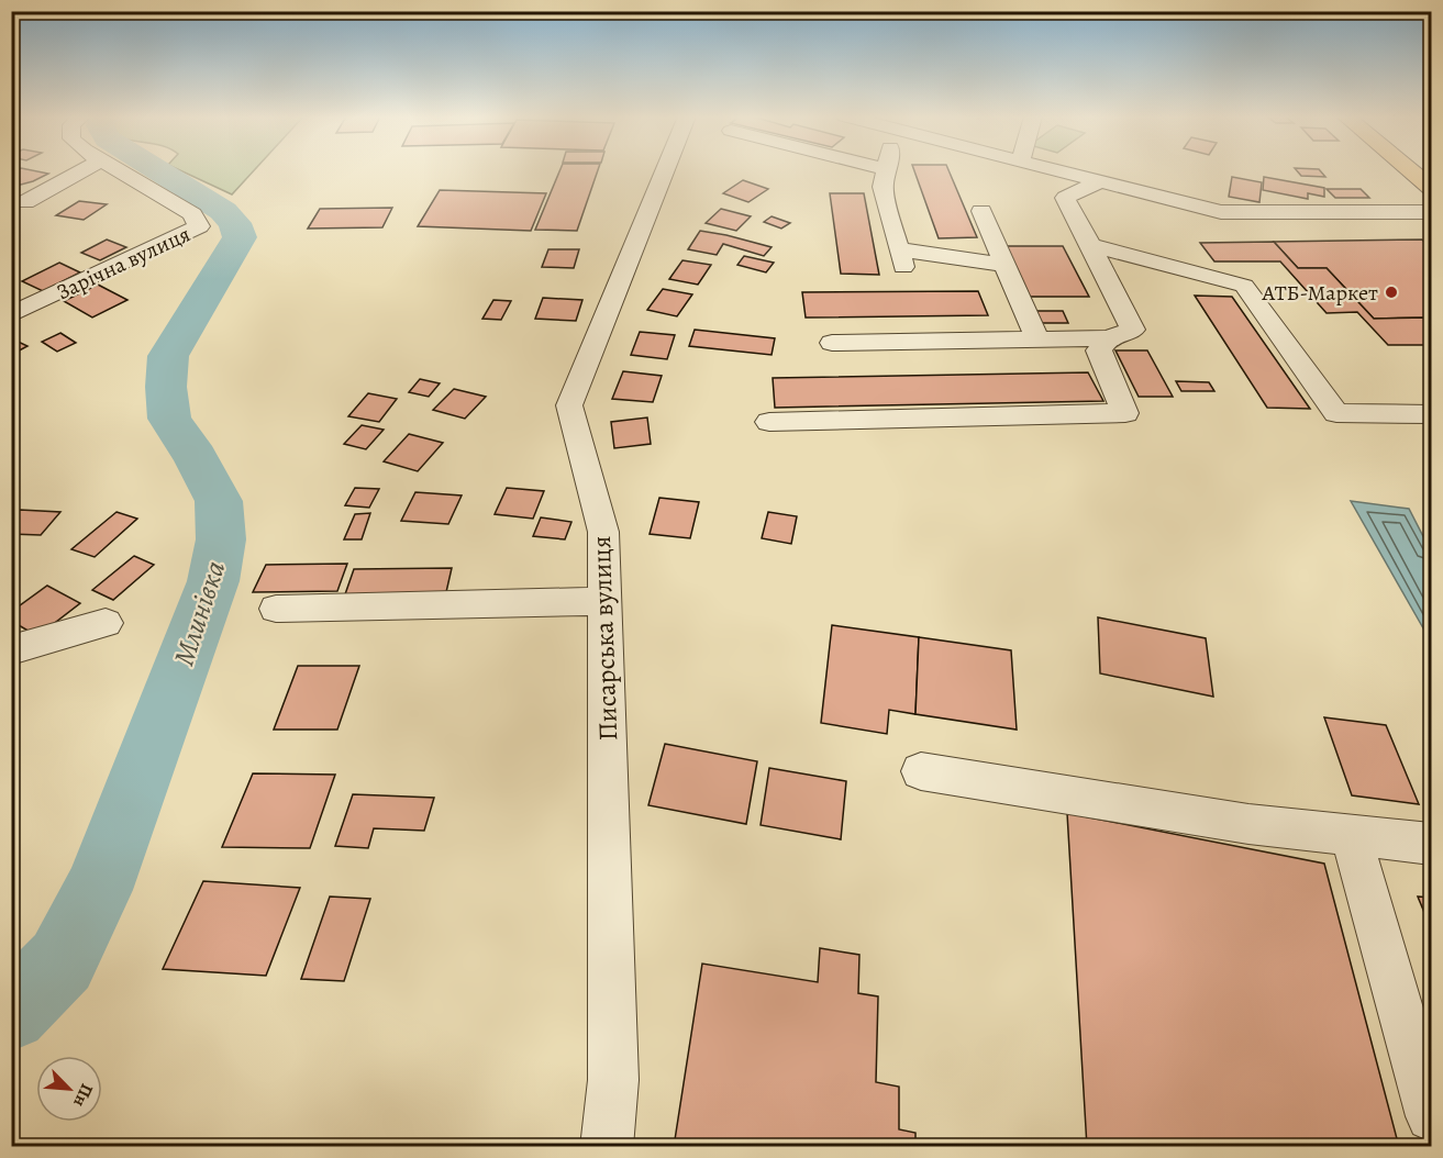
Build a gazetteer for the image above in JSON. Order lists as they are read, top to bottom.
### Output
{
  "streets": {
    "street": ["Зарічна вулиця", "Писарська вулиця"]
  },
  "water": ["Млинівка"],
  "places": ["АТБ-Маркет"],
  "north": "bottom right"
}
